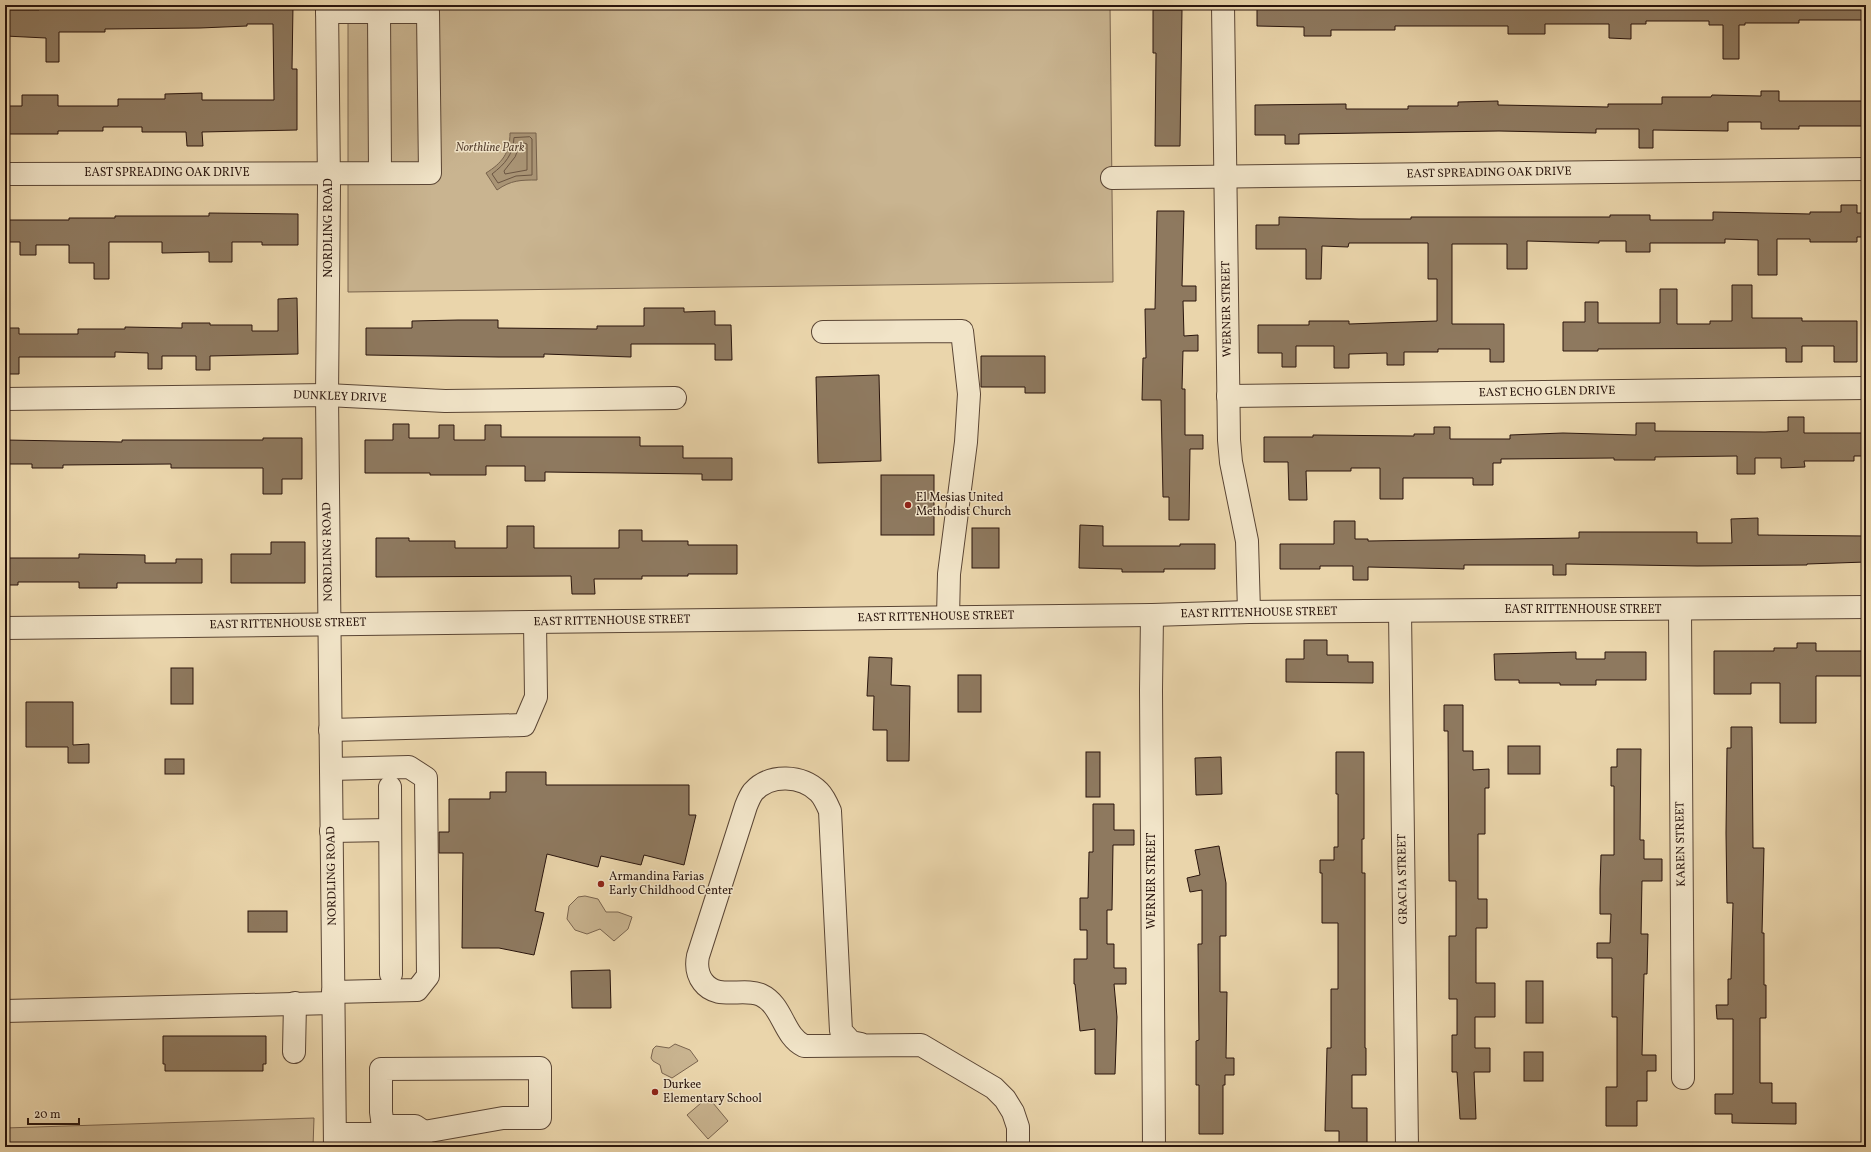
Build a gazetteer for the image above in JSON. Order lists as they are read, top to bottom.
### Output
{
  "streets": {
    "street": [
      "EAST SPREADING OAK DRIVE",
      "NORDLING ROAD",
      "WERNER STREET",
      "EAST ECHO GLEN DRIVE",
      "DUNKLEY DRIVE",
      "EAST RITTENHOUSE STREET",
      "KAREN STREET",
      "GRACIA STREET"
    ]
  },
  "crossings": [
    ["EAST SPREADING OAK DRIVE", "NORDLING ROAD"],
    ["EAST SPREADING OAK DRIVE", "WERNER STREET"],
    ["NORDLING ROAD", "DUNKLEY DRIVE"],
    ["NORDLING ROAD", "EAST RITTENHOUSE STREET"],
    ["WERNER STREET", "EAST ECHO GLEN DRIVE"],
    ["WERNER STREET", "EAST RITTENHOUSE STREET"],
    ["EAST RITTENHOUSE STREET", "KAREN STREET"],
    ["EAST RITTENHOUSE STREET", "GRACIA STREET"]
  ],
  "parks": ["Northline Park"],
  "places": ["El Mesias United Methodist Church", "Armandina Farias Early Childhood Center", "Durkee Elementary School"],
  "scale_bar": "20 m"
}
